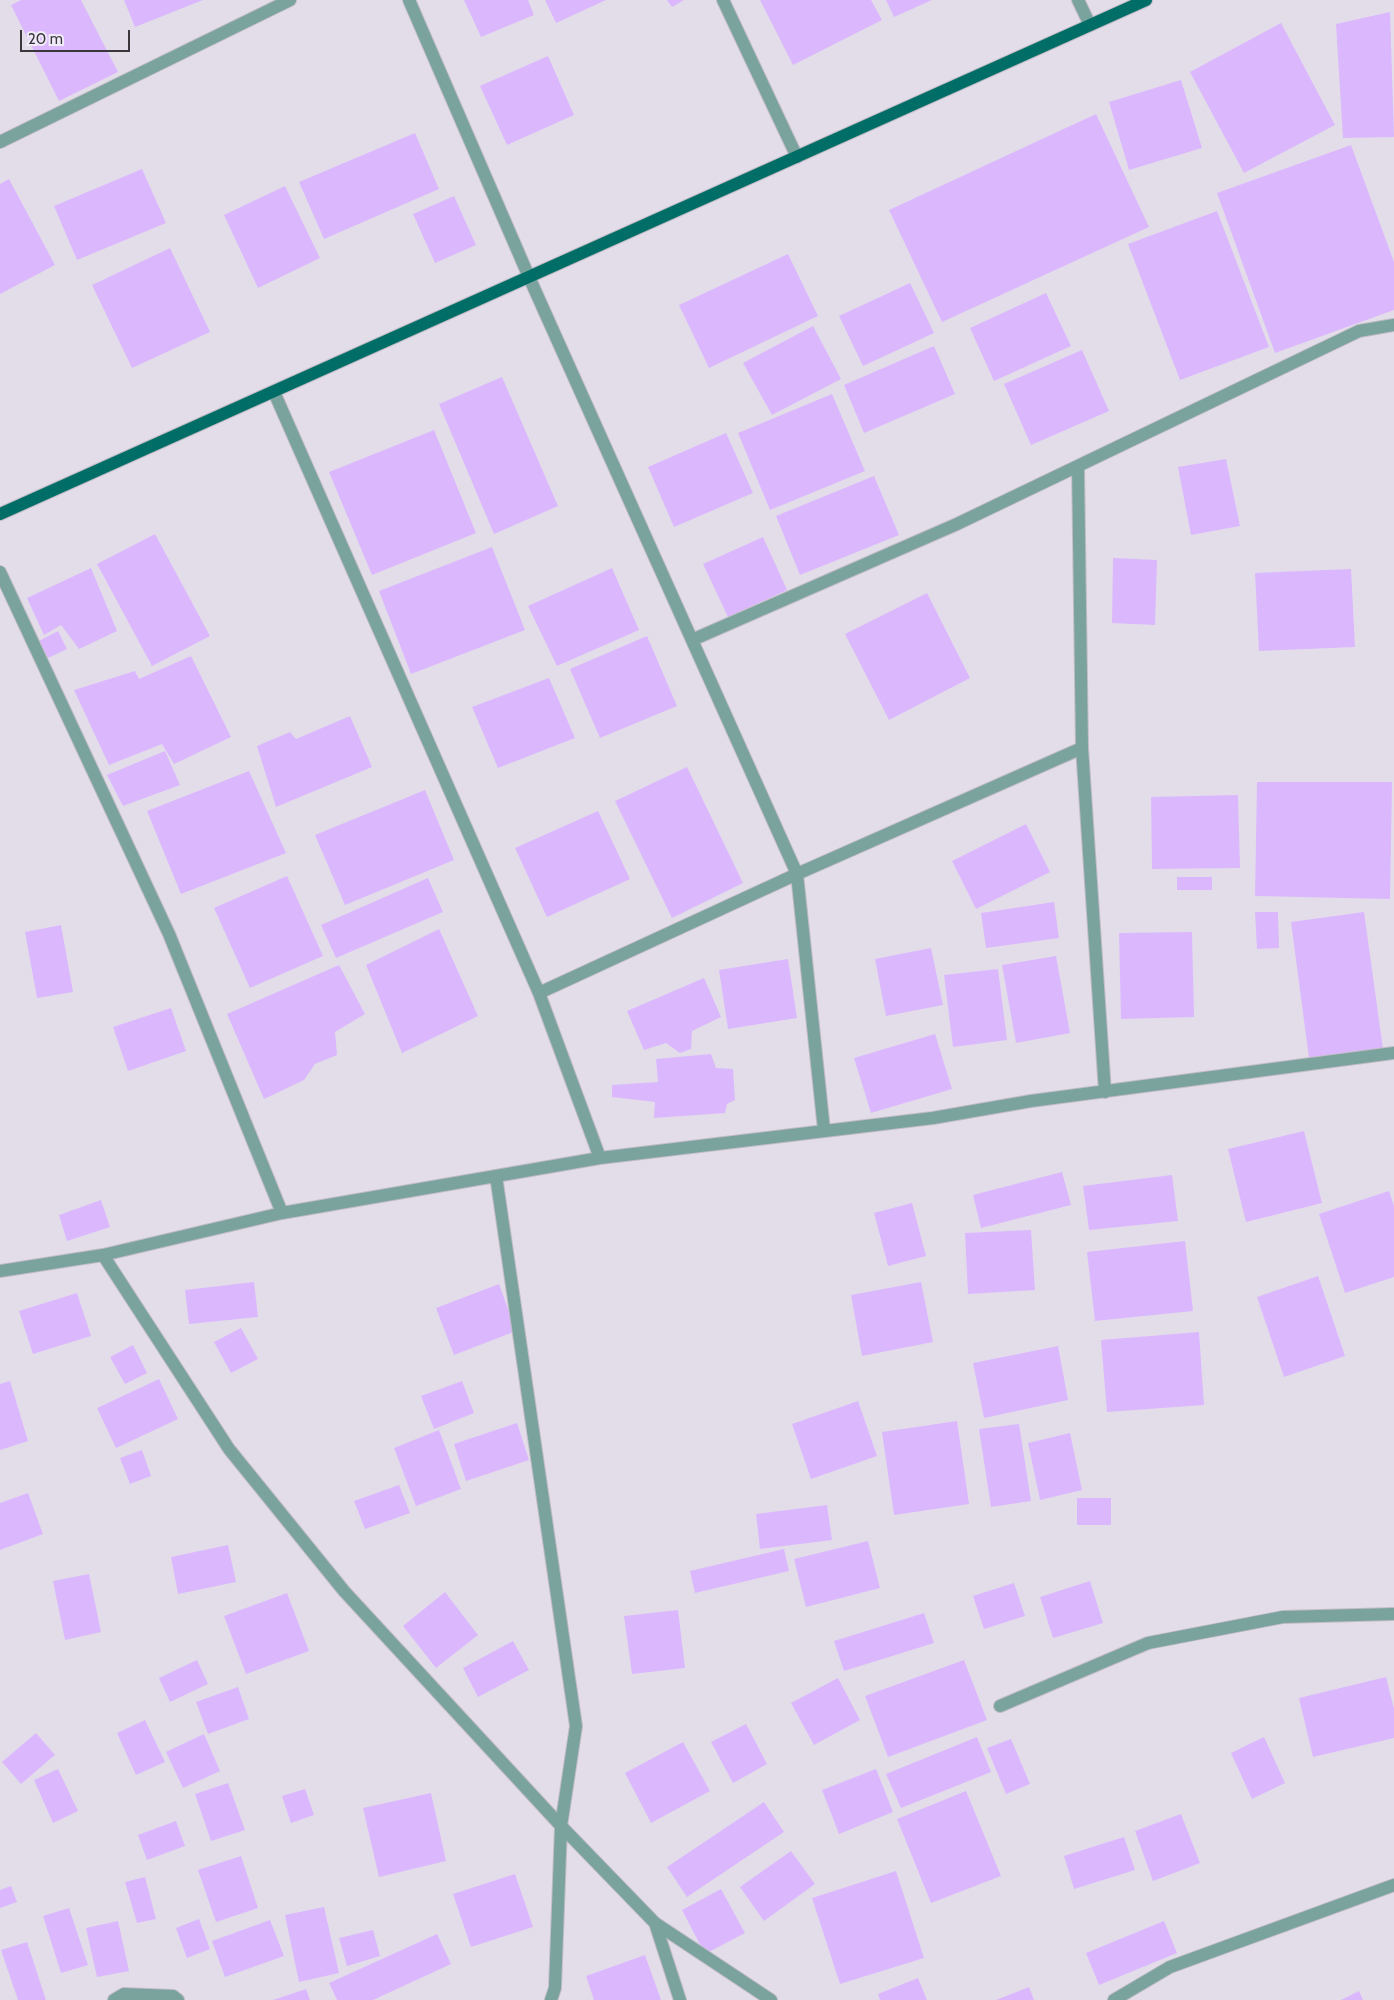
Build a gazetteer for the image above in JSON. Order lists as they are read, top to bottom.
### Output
{
  "scale_bar": "20 m"
}
